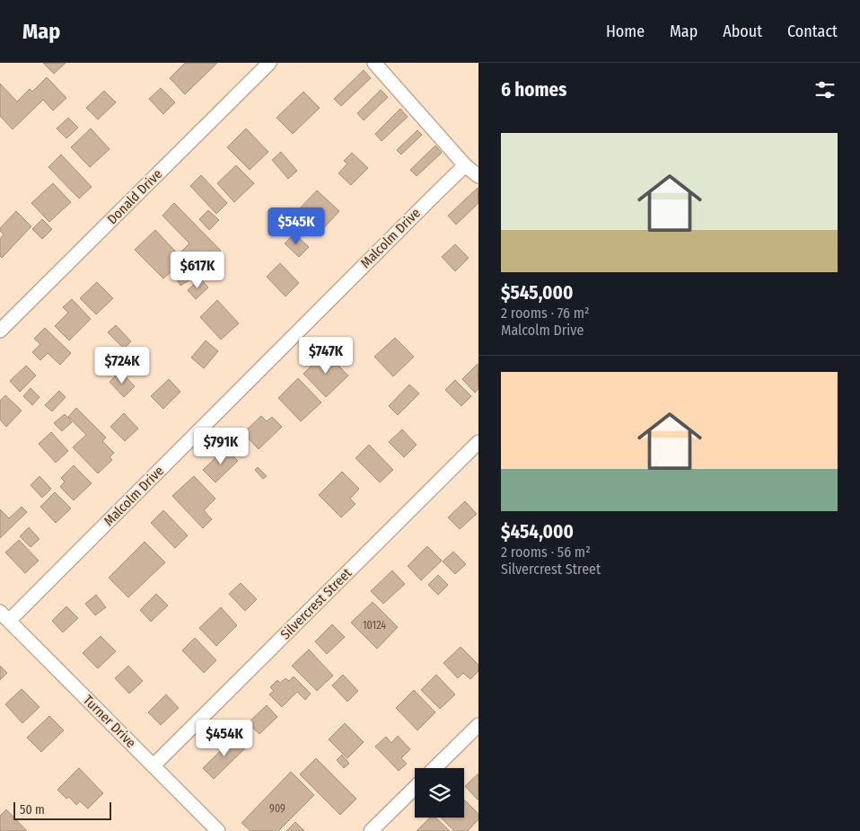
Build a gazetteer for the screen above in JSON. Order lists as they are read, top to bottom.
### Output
{
  "streets": {
    "street": [
      "Donald Drive",
      "Malcolm Drive",
      "Silvercrest Street",
      "Turner Drive"
    ]
  },
  "crossings": [
    ["Malcolm Drive", "Turner Drive"],
    ["Silvercrest Street", "Turner Drive"]
  ],
  "house_numbers": ["10124", "909"],
  "scale_bar": "50 m",
  "page": {
    "header": "Map",
    "nav": [
      "Home",
      "Map",
      "About",
      "Contact"
    ],
    "heading": "6 homes",
    "list": [
      {
        "name": "$545,000",
        "note": "2 rooms · 76 m² · Malcolm Drive"
      },
      {
        "name": "$454,000",
        "note": "2 rooms · 56 m² · Silvercrest Street"
      }
    ],
    "price": [
      "$545K",
      "$617K",
      "$747K",
      "$724K",
      "$791K",
      "$454K"
    ],
    "scale": "50 m"
  }
}
